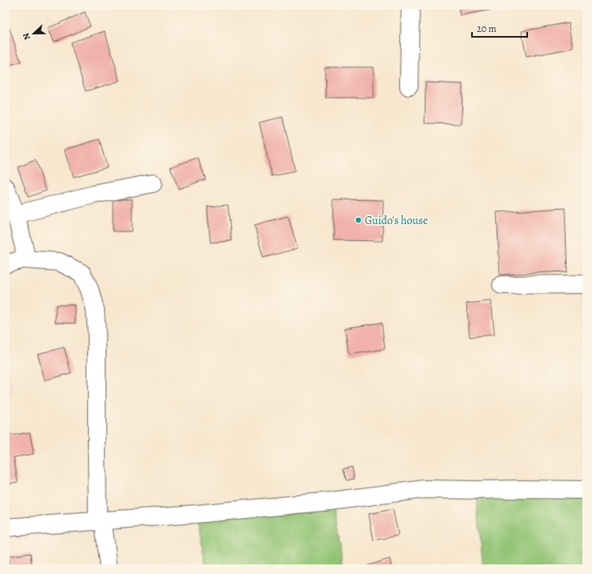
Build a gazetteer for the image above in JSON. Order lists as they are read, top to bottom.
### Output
{
  "places": ["Guido's house"],
  "scale_bar": "20 m",
  "north": "left"
}
